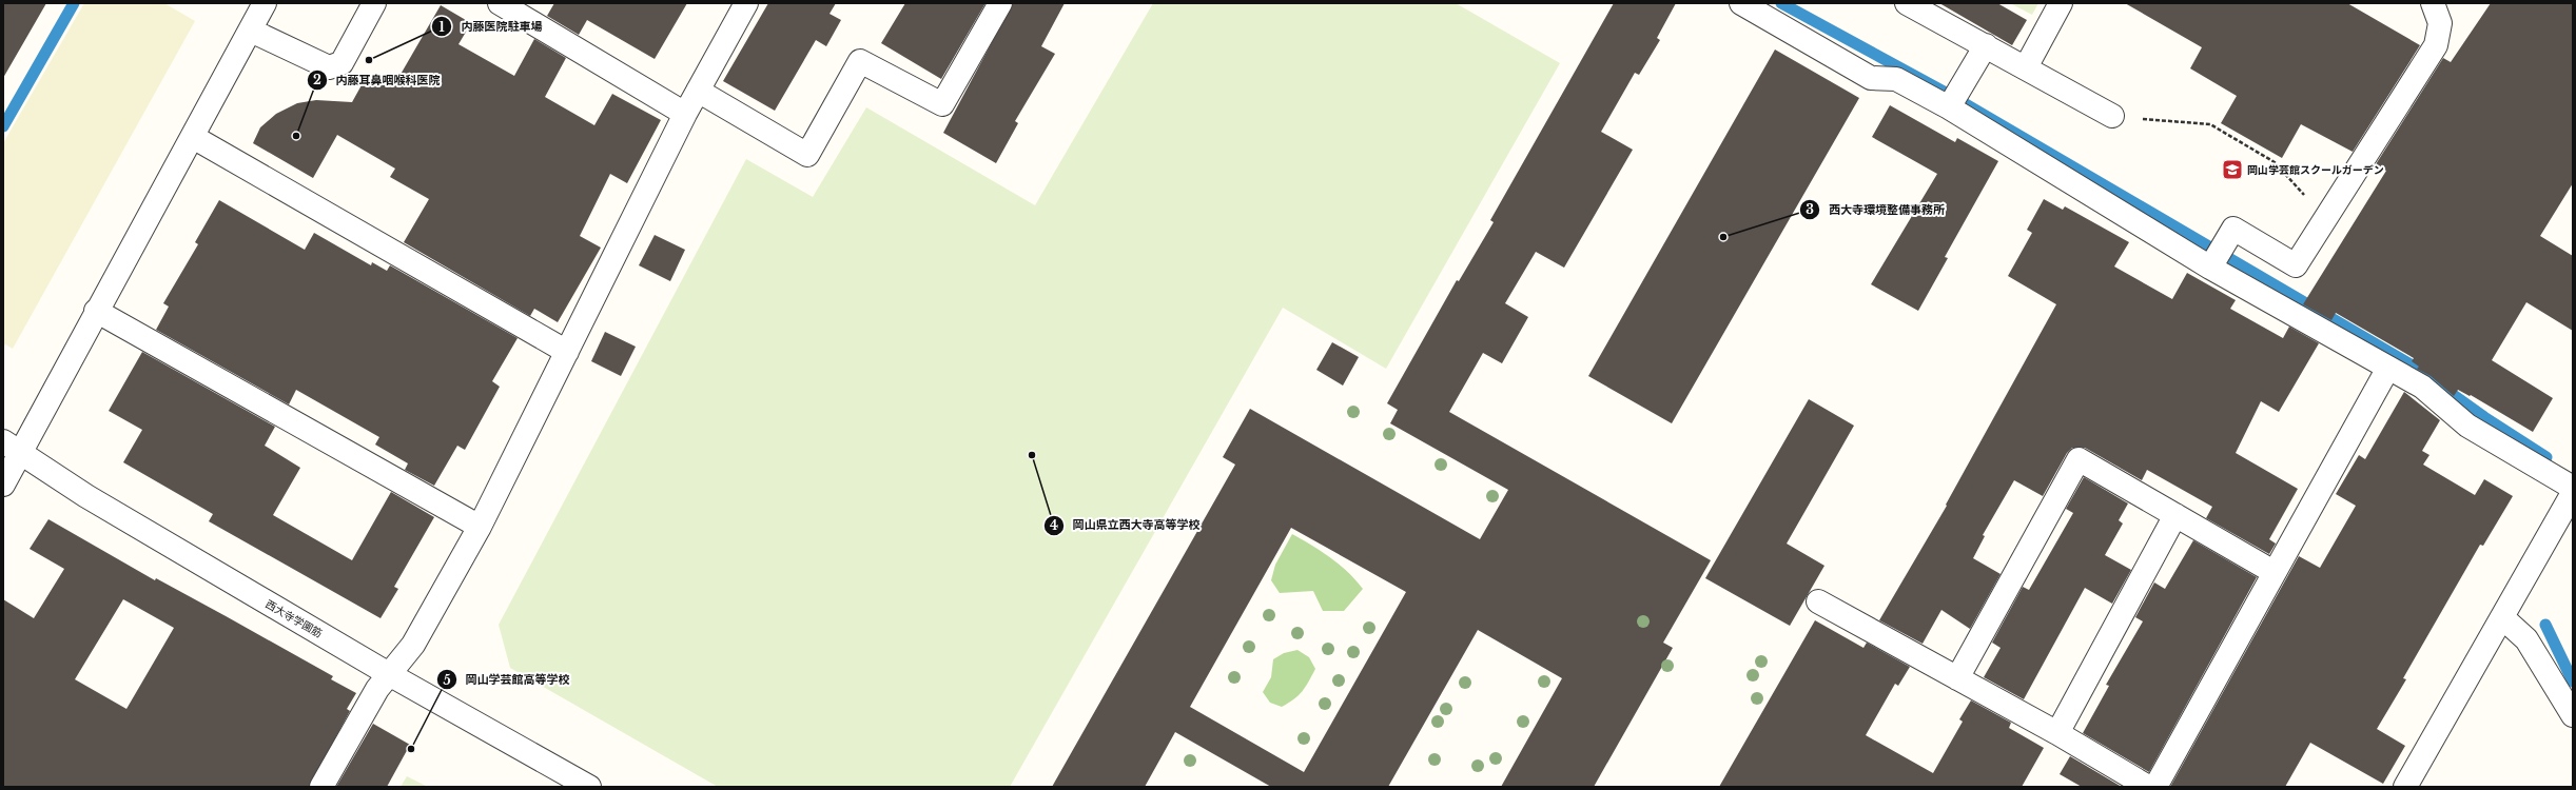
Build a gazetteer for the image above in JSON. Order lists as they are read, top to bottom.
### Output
{
  "streets": {
    "street": ["西大寺学園筋"]
  },
  "places": {
    "other": [
      "内藤医院駐車場",
      "内藤耳鼻咽喉科医院",
      "西大寺環境整備事務所",
      "岡山県立西大寺高等学校",
      "岡山学芸館高等学校"
    ],
    "school or university": ["岡山学芸館スクールガーデン"]
  }
}
